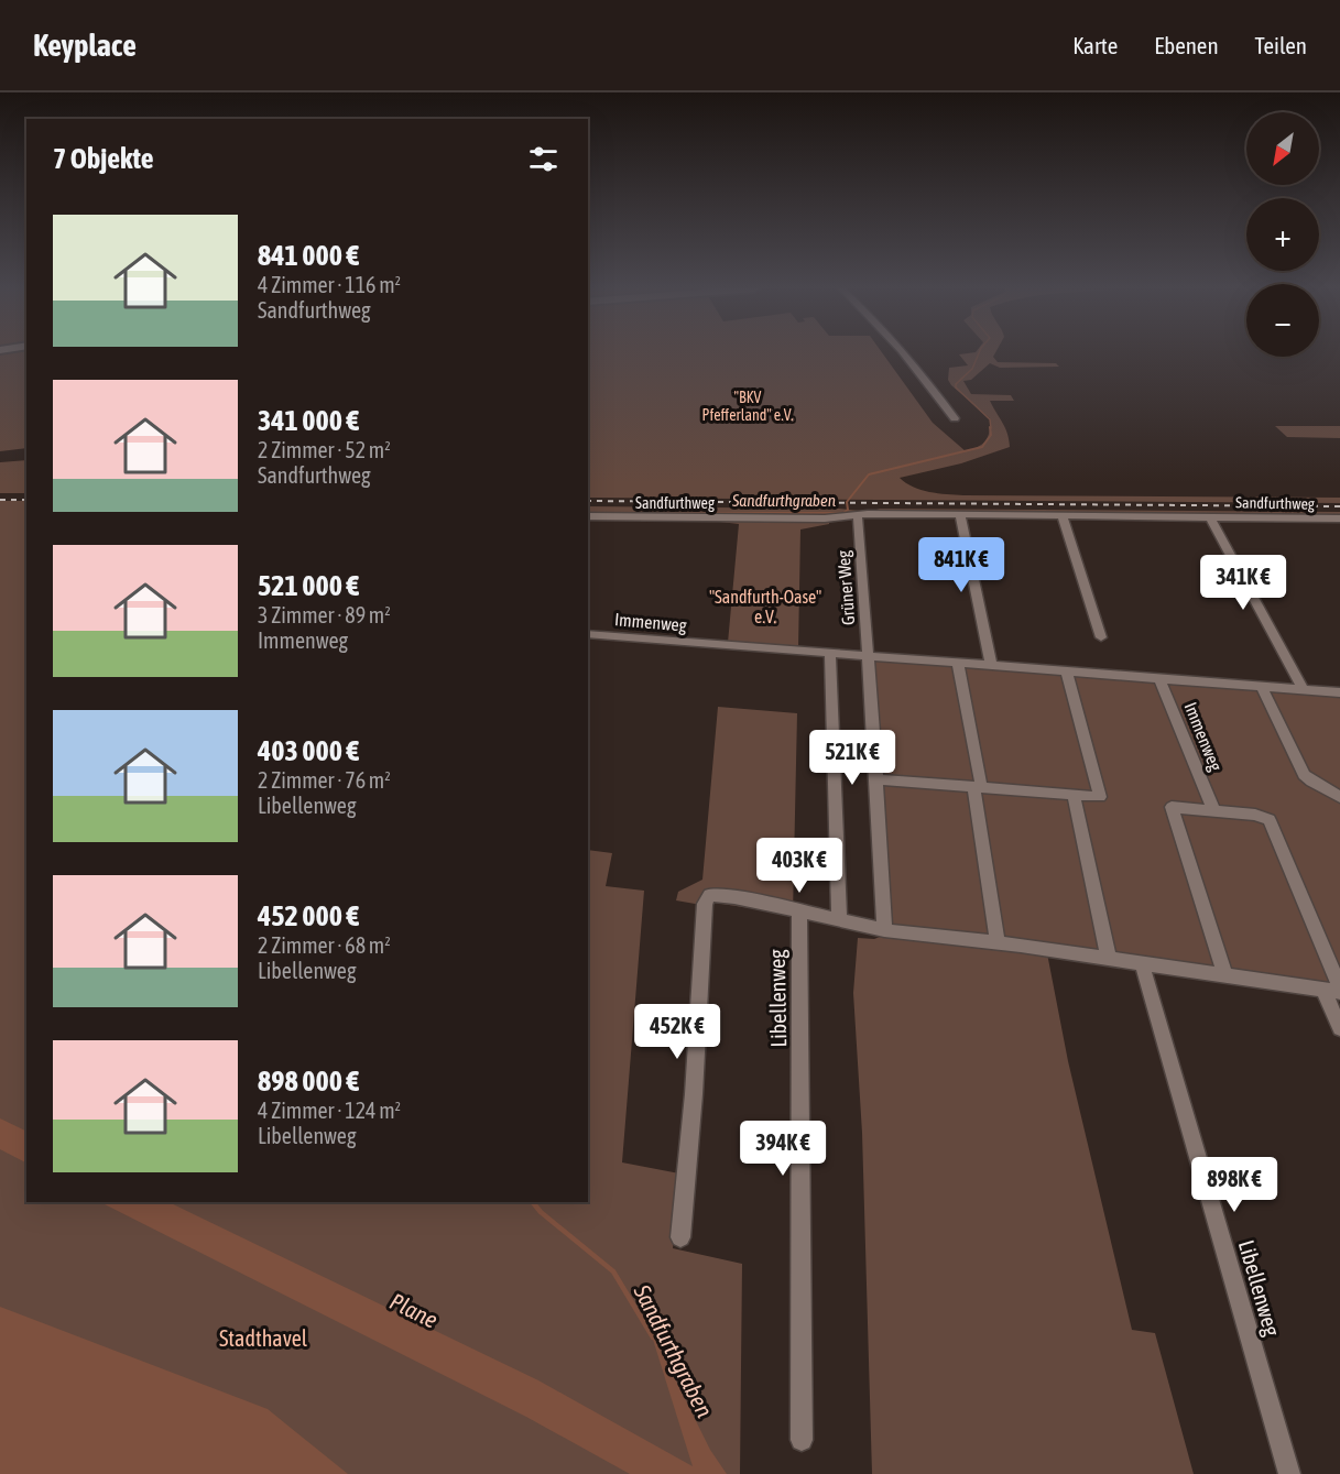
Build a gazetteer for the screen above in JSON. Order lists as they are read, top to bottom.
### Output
{
  "streets": {
    "street": [
      "Sandfurthweg",
      "Grüner Weg",
      "Immenweg",
      "Libellenweg"
    ]
  },
  "crossings": [
    ["Sandfurthweg", "Grüner Weg"],
    ["Sandfurthweg", "Immenweg"],
    ["Grüner Weg", "Immenweg"]
  ],
  "water": ["Sandfurthgraben", "Plane"],
  "parks": ["\"BKV Pfefferland\" e.V.", "\"Sandfurth-Oase\" e.V.", "Stadthavel"],
  "north": "bottom left",
  "page": {
    "header": "Keyplace",
    "nav": ["Karte", "Ebenen", "Teilen"],
    "map_buttons": ["+", "−"],
    "heading": "7 Objekte",
    "list": [
      {
        "name": "841 000 €",
        "note": "4 Zimmer · 116 m² · Sandfurthweg"
      },
      {
        "name": "341 000 €",
        "note": "2 Zimmer · 52 m² · Sandfurthweg"
      },
      {
        "name": "521 000 €",
        "note": "3 Zimmer · 89 m² · Immenweg"
      },
      {
        "name": "403 000 €",
        "note": "2 Zimmer · 76 m² · Libellenweg"
      },
      {
        "name": "452 000 €",
        "note": "2 Zimmer · 68 m² · Libellenweg"
      },
      {
        "name": "898 000 €",
        "note": "4 Zimmer · 124 m² · Libellenweg"
      }
    ],
    "price": [
      "841K €",
      "341K €",
      "521K €",
      "403K €",
      "452K €",
      "394K €",
      "898K €"
    ]
  }
}
